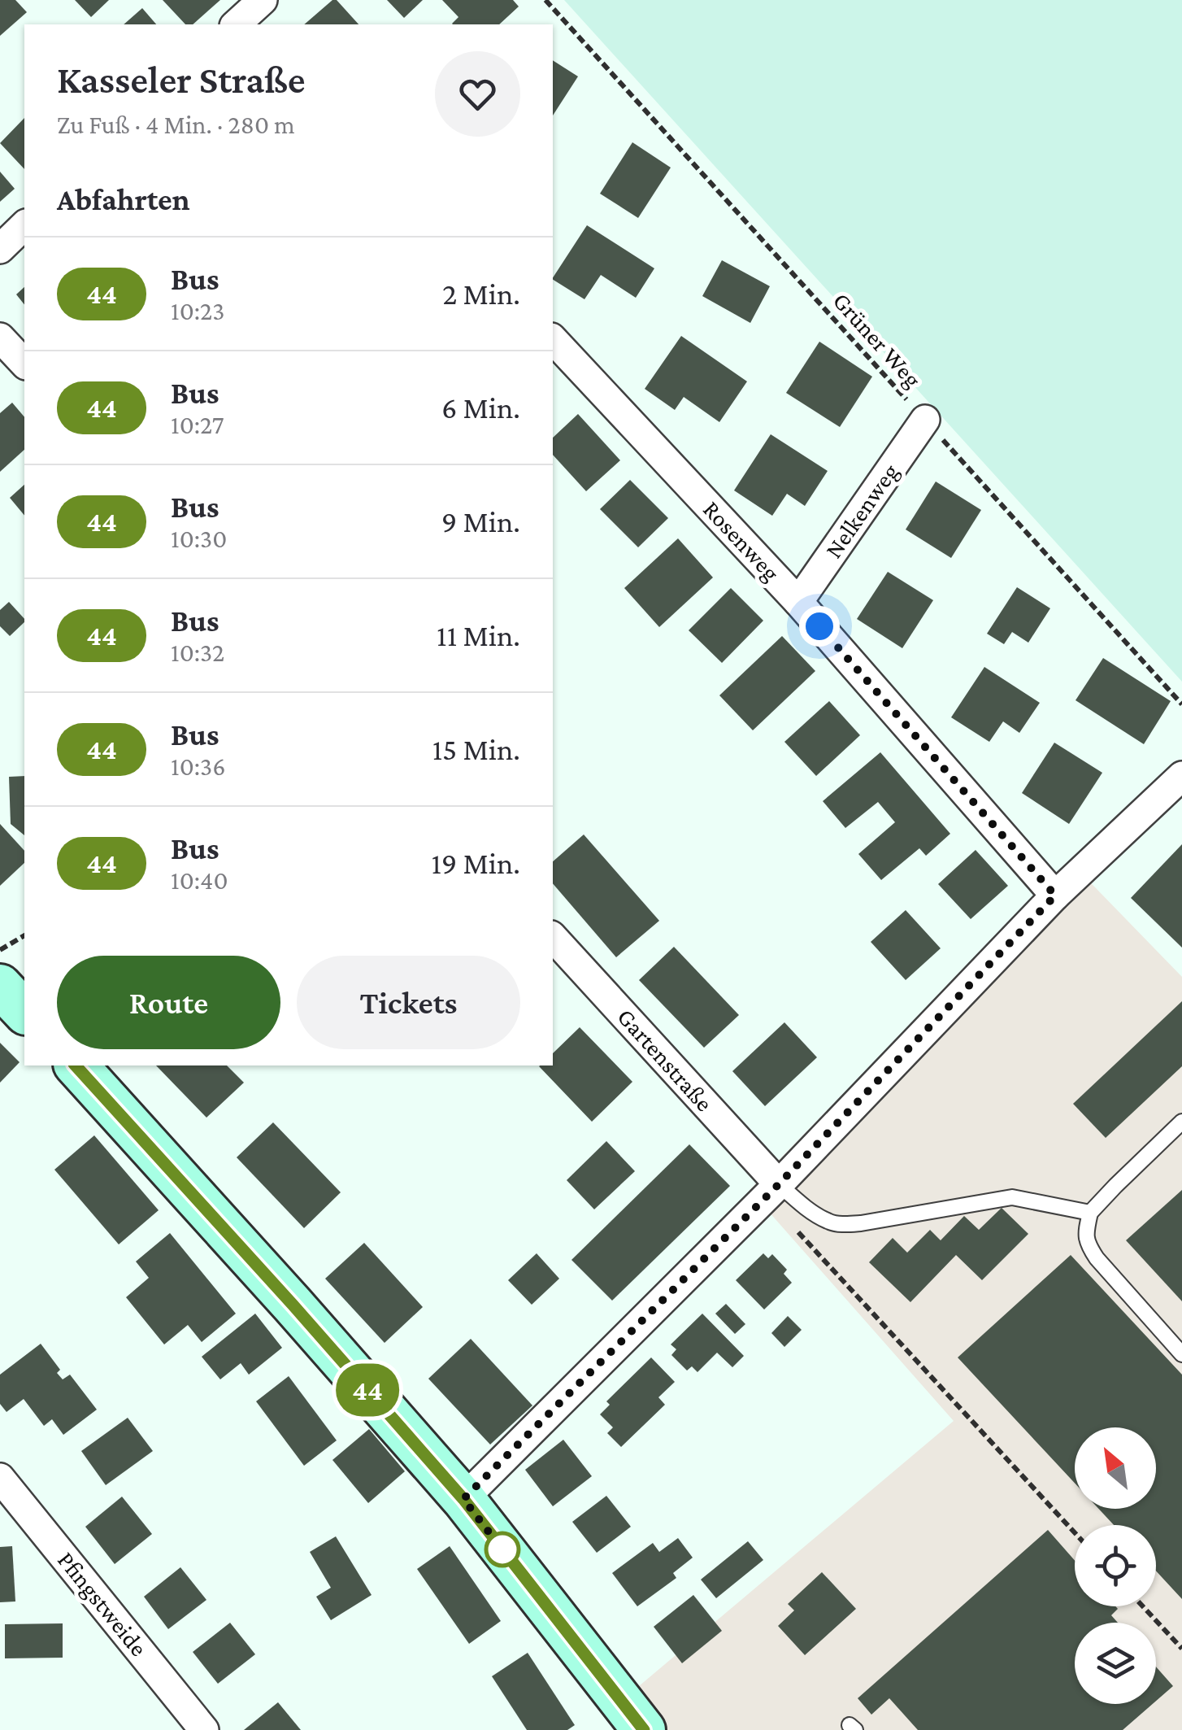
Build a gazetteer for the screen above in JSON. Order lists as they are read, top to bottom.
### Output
{
  "streets": {
    "street": [
      "Nelkenweg",
      "Rosenweg",
      "Gartenstraße",
      "Pfingstweide"
    ],
    "path": ["Grüner Weg"]
  },
  "crossings": [
    ["Grüner Weg", "Nelkenweg"],
    ["Nelkenweg", "Rosenweg"]
  ],
  "lines": ["bus line 44"],
  "north": "top left",
  "page": {
    "on_map": "44",
    "heading": [
      ["Kasseler Straße", "Zu Fuß · 4 Min. · 280 m"],
      "Abfahrten"
    ],
    "list": [
      {
        "mark": "44",
        "name": "Bus",
        "note": "10:23",
        "value": "2 Min."
      },
      {
        "mark": "44",
        "name": "Bus",
        "note": "10:27",
        "value": "6 Min."
      },
      {
        "mark": "44",
        "name": "Bus",
        "note": "10:30",
        "value": "9 Min."
      },
      {
        "mark": "44",
        "name": "Bus",
        "note": "10:32",
        "value": "11 Min."
      },
      {
        "mark": "44",
        "name": "Bus",
        "note": "10:36",
        "value": "15 Min."
      },
      {
        "mark": "44",
        "name": "Bus",
        "note": "10:40",
        "value": "19 Min."
      }
    ],
    "buttons": ["Route", "Tickets"]
  }
}
